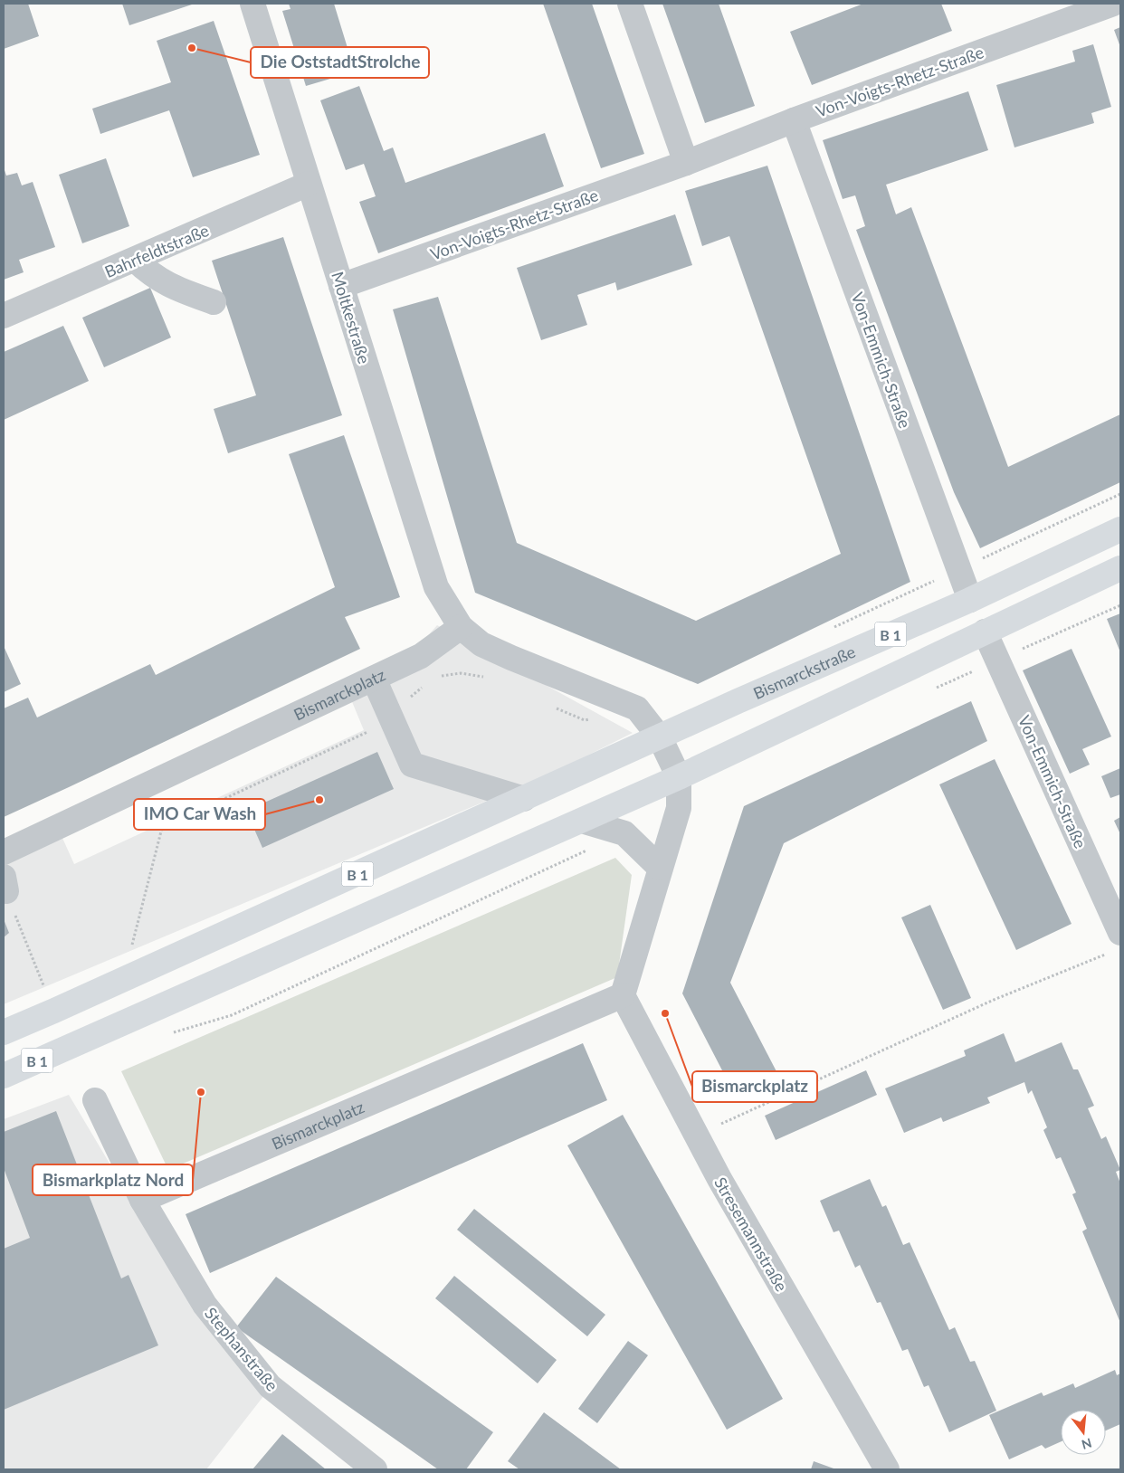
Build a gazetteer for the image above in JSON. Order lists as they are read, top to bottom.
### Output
{
  "streets": {
    "main road": ["B 1", "Bismarckstraße"],
    "street": [
      "Von-Voigts-Rhetz-Straße",
      "Bahrfeldtstraße",
      "Moltkestraße",
      "Von-Emmich-Straße",
      "Bismarckplatz",
      "Stresemannstraße",
      "Stephanstraße"
    ]
  },
  "crossings": [
    ["Von-Voigts-Rhetz-Straße", "Moltkestraße"],
    ["Von-Voigts-Rhetz-Straße", "Von-Emmich-Straße"],
    ["Bahrfeldtstraße", "Moltkestraße"],
    ["Moltkestraße", "Bismarckplatz"],
    ["Von-Emmich-Straße", "B 1"],
    ["Von-Emmich-Straße", "Bismarckstraße"],
    ["B 1", "Bismarckstraße"],
    ["Bismarckplatz", "Stresemannstraße"],
    ["Bismarckplatz", "Stephanstraße"]
  ],
  "places": [
    "Die OststadtStrolche",
    "IMO Car Wash",
    "Bismarckplatz",
    "Bismarkplatz Nord"
  ],
  "north": "bottom"
}
